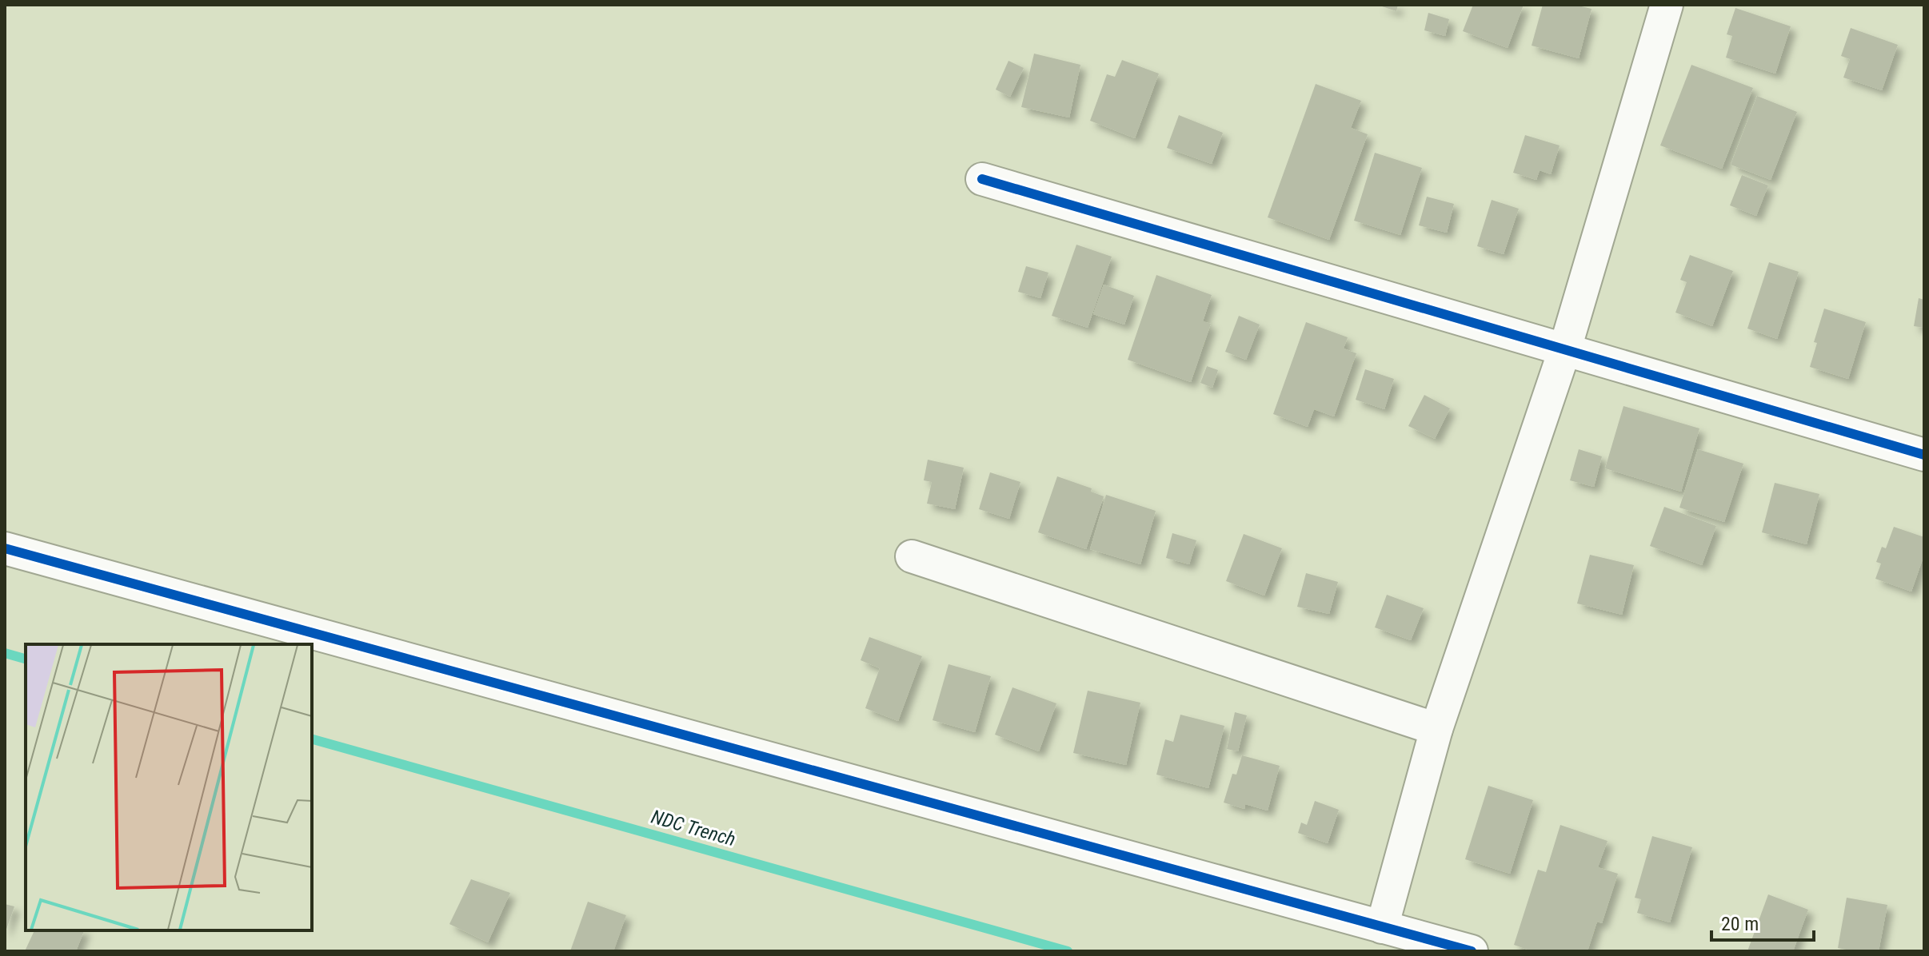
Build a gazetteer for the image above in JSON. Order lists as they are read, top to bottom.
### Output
{
  "water": ["NDC Trench"],
  "scale_bar": "20 m"
}
